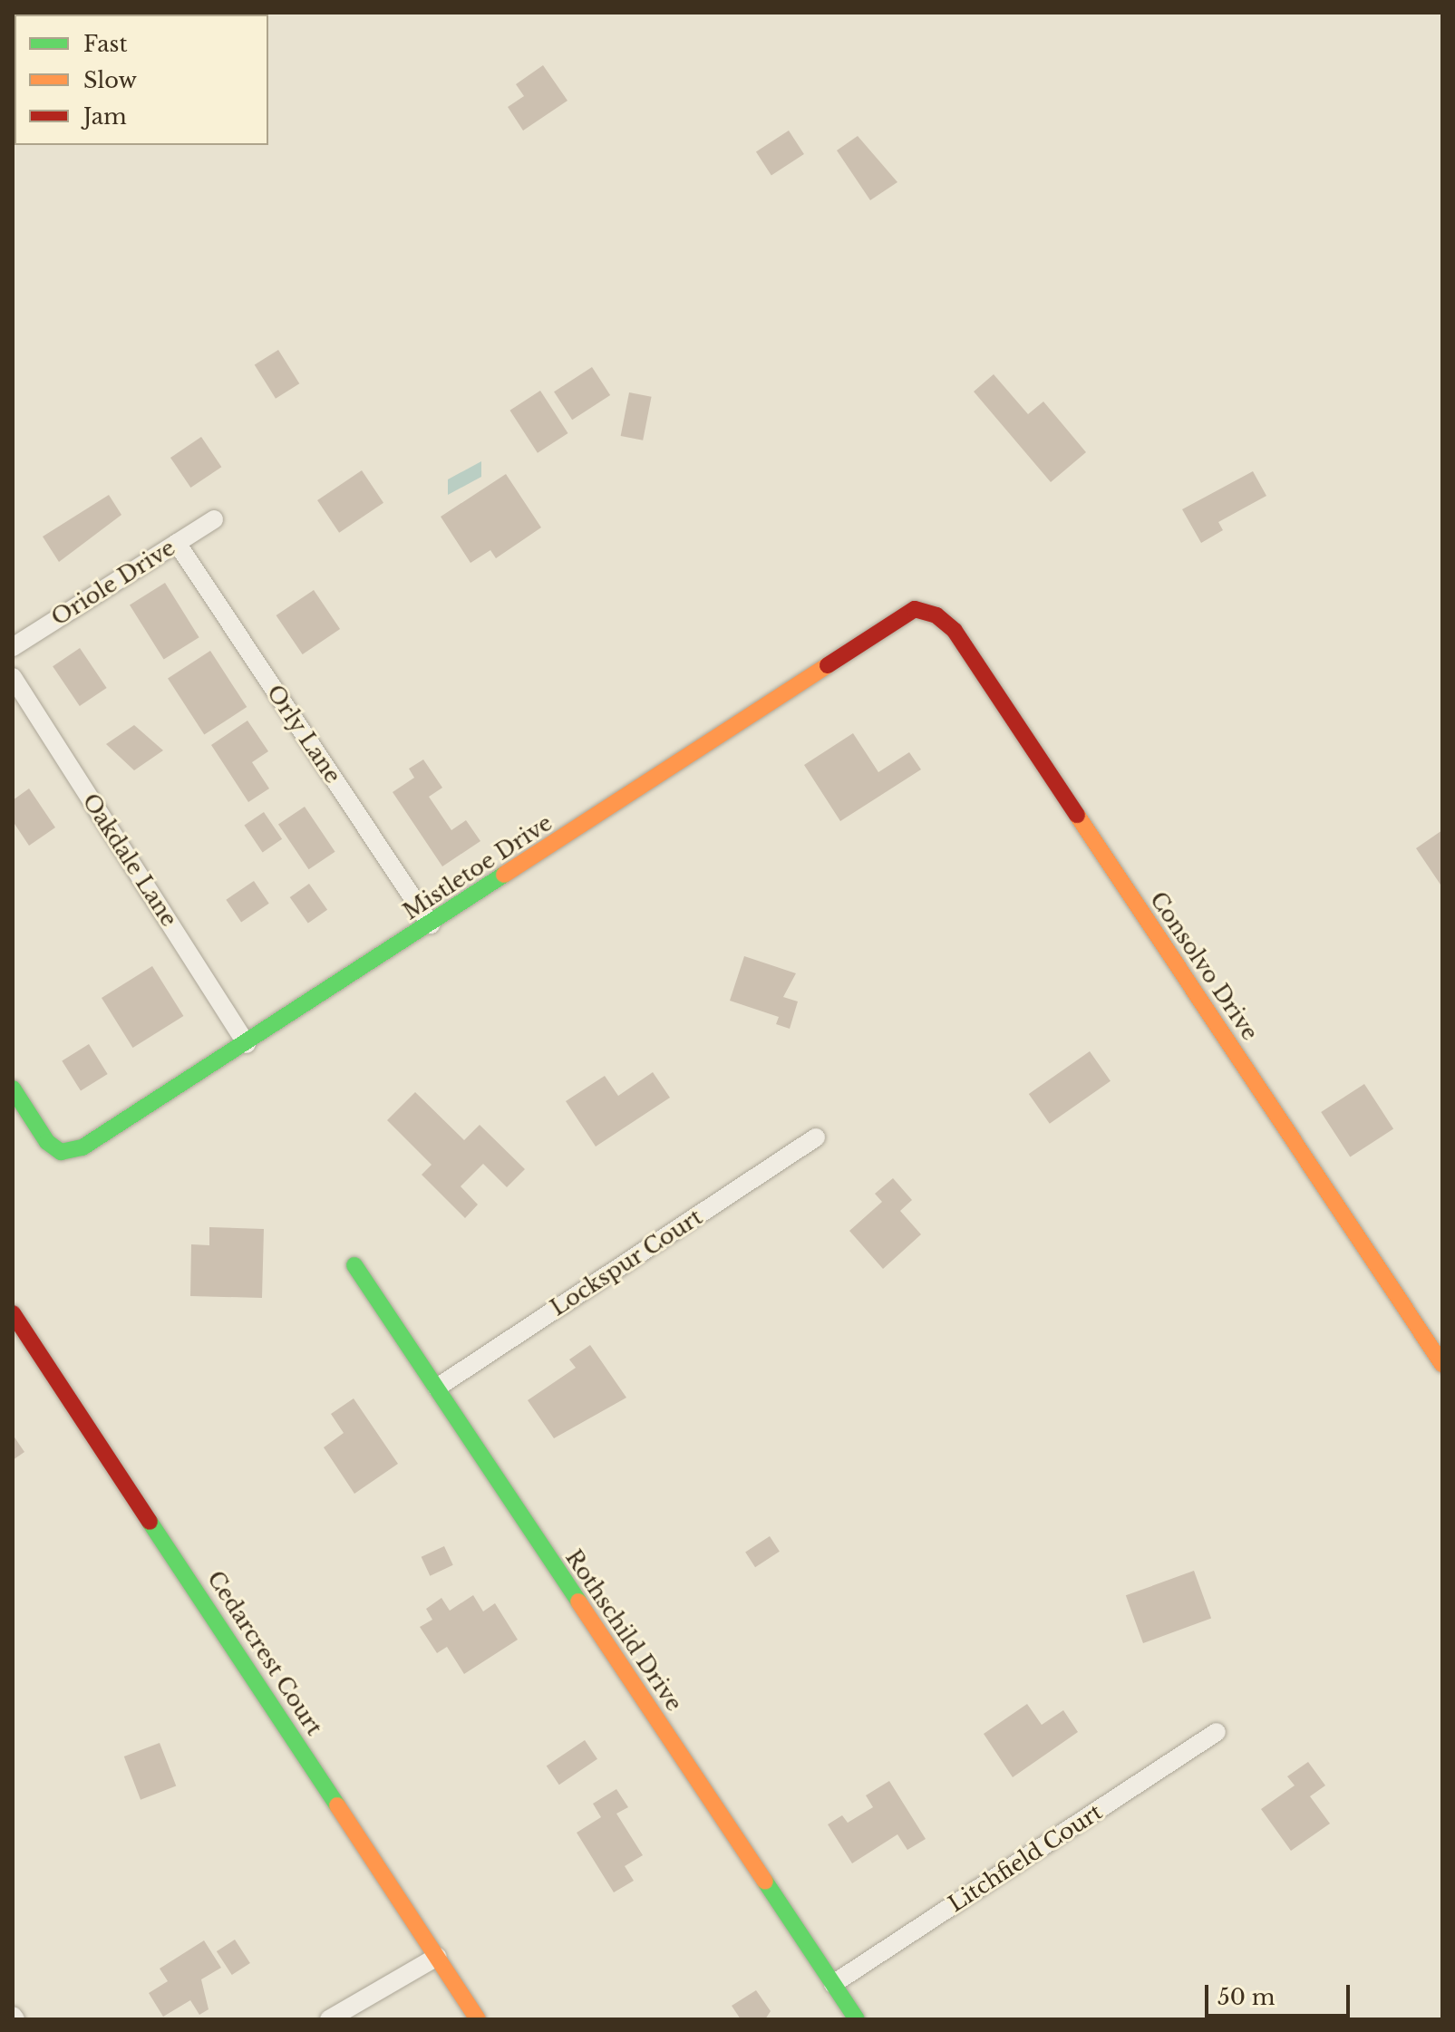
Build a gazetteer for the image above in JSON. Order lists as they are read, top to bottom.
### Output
{
  "streets": {
    "street": [
      "Oriole Drive",
      "Orly Lane",
      "Oakdale Lane",
      "Mistletoe Drive",
      "Consolvo Drive",
      "Lockspur Court",
      "Rothschild Drive",
      "Cedarcrest Court",
      "Litchfield Court"
    ]
  },
  "crossings": [
    ["Oriole Drive", "Orly Lane"],
    ["Orly Lane", "Mistletoe Drive"],
    ["Oakdale Lane", "Mistletoe Drive"],
    ["Mistletoe Drive", "Consolvo Drive"],
    ["Lockspur Court", "Rothschild Drive"],
    ["Rothschild Drive", "Litchfield Court"]
  ],
  "legend": ["Fast", "Slow", "Jam"],
  "scale_bar": "50 m"
}
